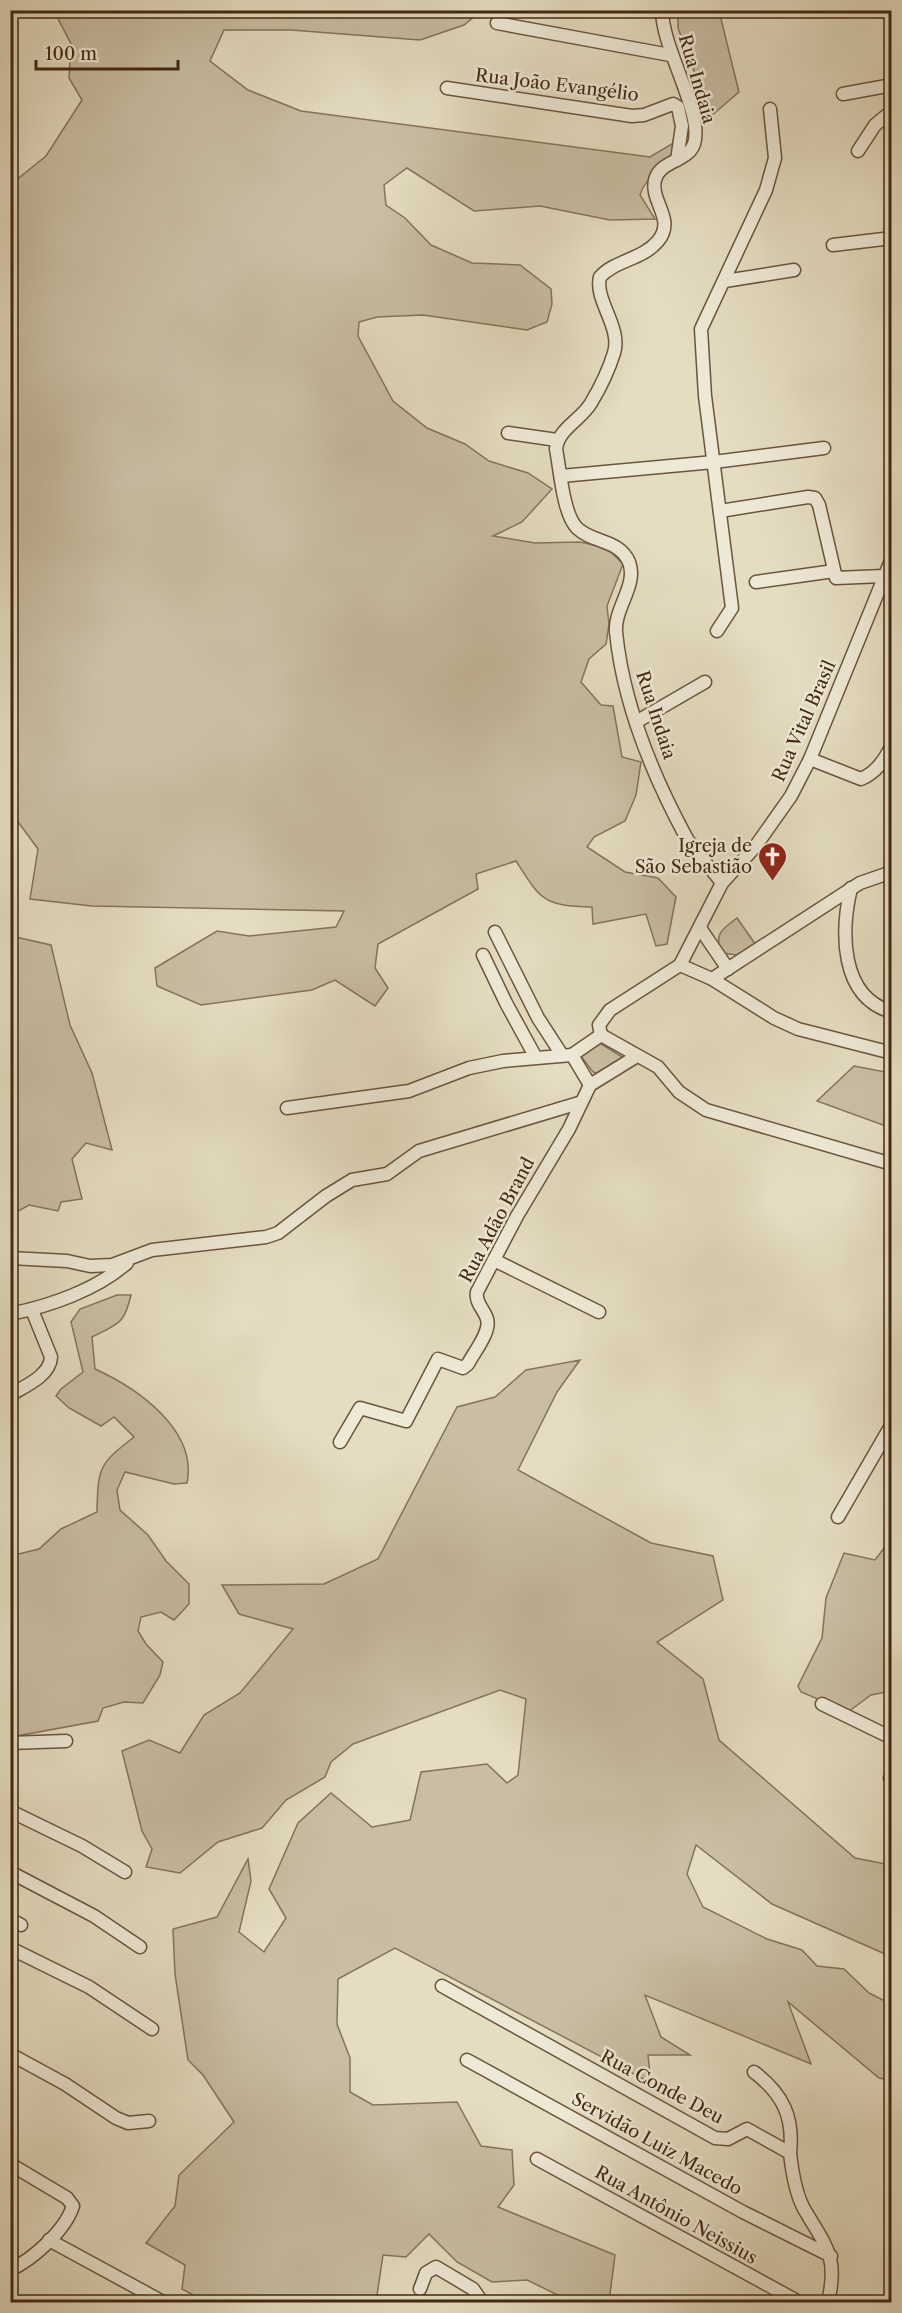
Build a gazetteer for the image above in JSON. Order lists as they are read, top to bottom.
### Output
{
  "streets": {
    "street": [
      "Rua Indaia",
      "Rua João Evangélio",
      "Rua Vital Brasil",
      "Rua Adão Brand",
      "Rua Conde Deu",
      "Servidão Luiz Macedo",
      "Rua Antônio Neissius"
    ]
  },
  "crossings": [
    ["Rua Indaia", "Rua João Evangélio"],
    ["Rua Indaia", "Rua Vital Brasil"]
  ],
  "places": {
    "church": ["Igreja de São Sebastião"]
  },
  "scale_bar": "100 m"
}
